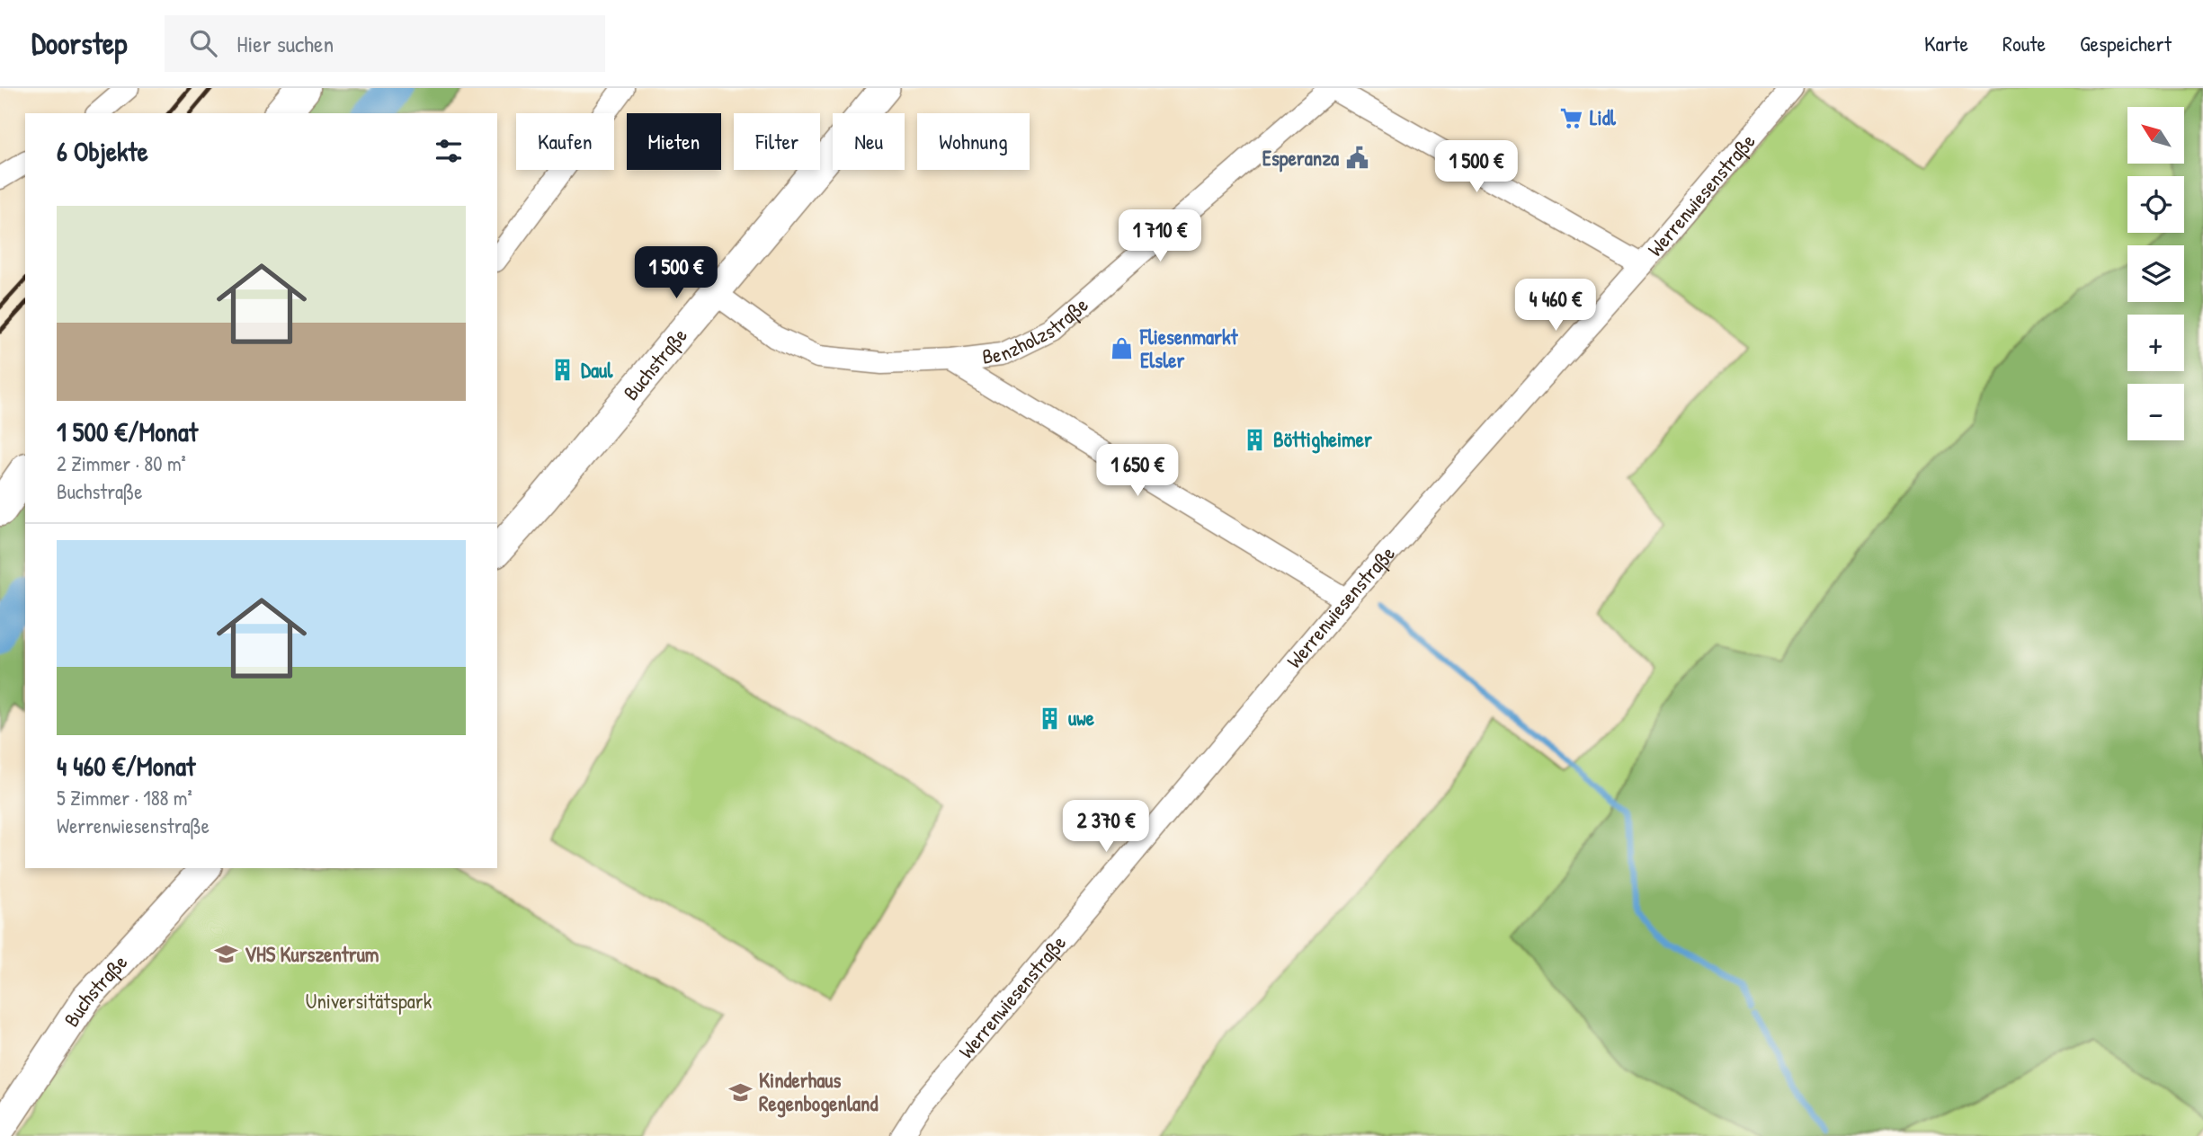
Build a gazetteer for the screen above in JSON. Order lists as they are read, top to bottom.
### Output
{
  "streets": {
    "street": ["Werrenwiesenstraße", "Benzholzstraße", "Buchstraße"]
  },
  "crossings": [
    ["Benzholzstraße", "Buchstraße"]
  ],
  "parks": ["Universitätspark"],
  "places": {
    "supermarket": ["Lidl"],
    "public building": ["Esperanza"],
    "shop": ["Fliesenmarkt Elsler"],
    "building": ["Daul", "Böttigheimer", "uwe"],
    "school or university": ["VHS Kurszentrum", "Kinderhaus Regenbogenland"]
  },
  "north": "top left",
  "page": {
    "header": "Doorstep",
    "search": "Hier suchen",
    "nav": ["Karte", "Route", "Gespeichert"],
    "map_buttons": ["+", "−"],
    "chip": [
      "Kaufen",
      "Mieten",
      "Filter",
      "Neu",
      "Wohnung"
    ],
    "heading": "6 Objekte",
    "price": [
      "1 500 €",
      "1 710 €",
      "1 500 €",
      "4 460 €",
      "1 650 €",
      "2 370 €"
    ],
    "list": [
      {
        "name": "1 500 €/Monat",
        "note": "2 Zimmer · 80 m² · Buchstraße"
      },
      {
        "name": "4 460 €/Monat",
        "note": "5 Zimmer · 188 m² · Werrenwiesenstraße"
      }
    ]
  }
}
